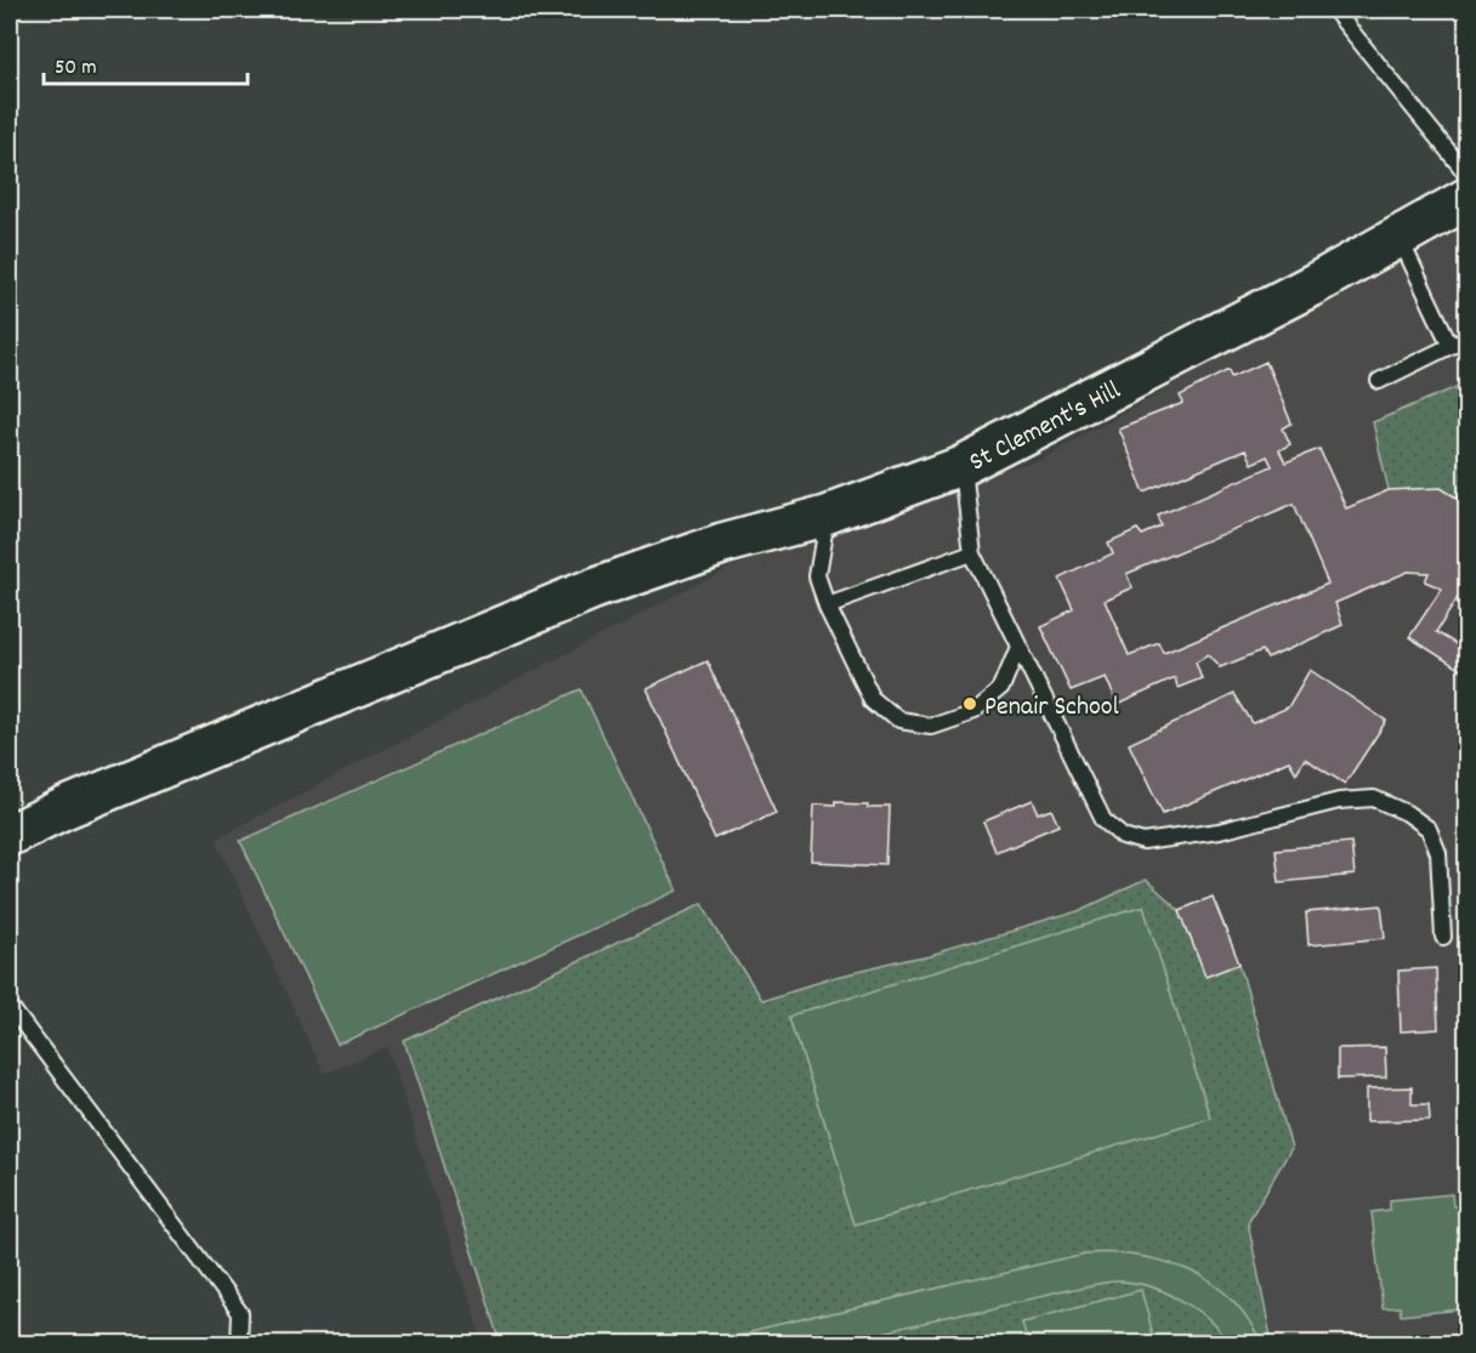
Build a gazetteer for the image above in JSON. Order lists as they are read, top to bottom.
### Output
{
  "streets": {
    "street": ["St Clement's Hill"]
  },
  "places": ["Penair School"],
  "scale_bar": "50 m"
}
